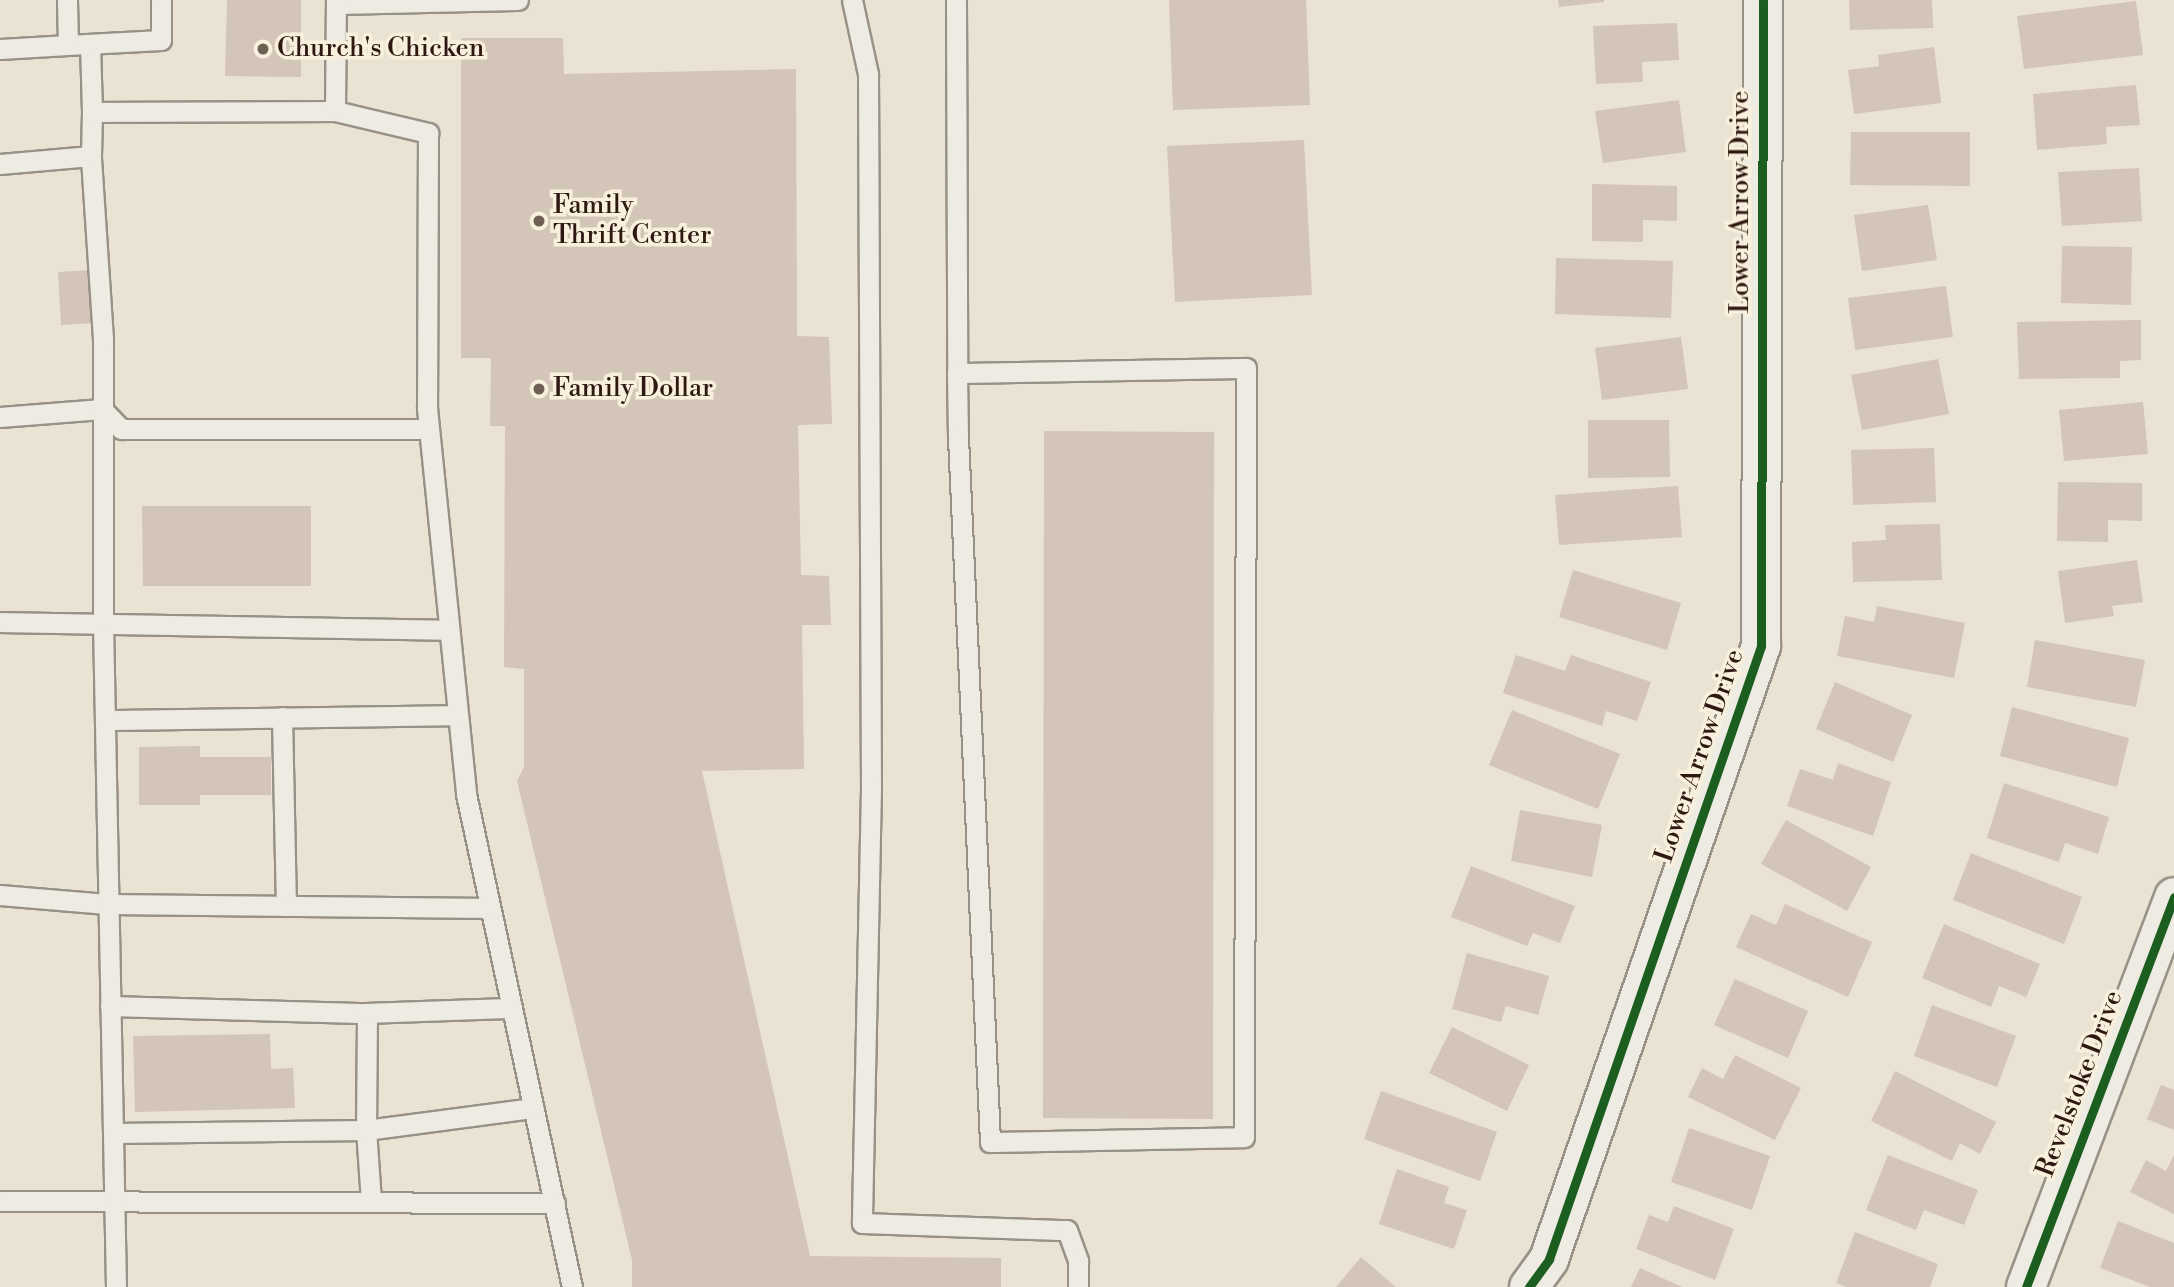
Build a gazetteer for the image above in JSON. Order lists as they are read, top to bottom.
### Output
{
  "streets": {
    "street": ["Lower Arrow Drive", "Revelstoke Drive"]
  },
  "places": ["Church's Chicken", "Family Thrift Center", "Family Dollar"]
}
